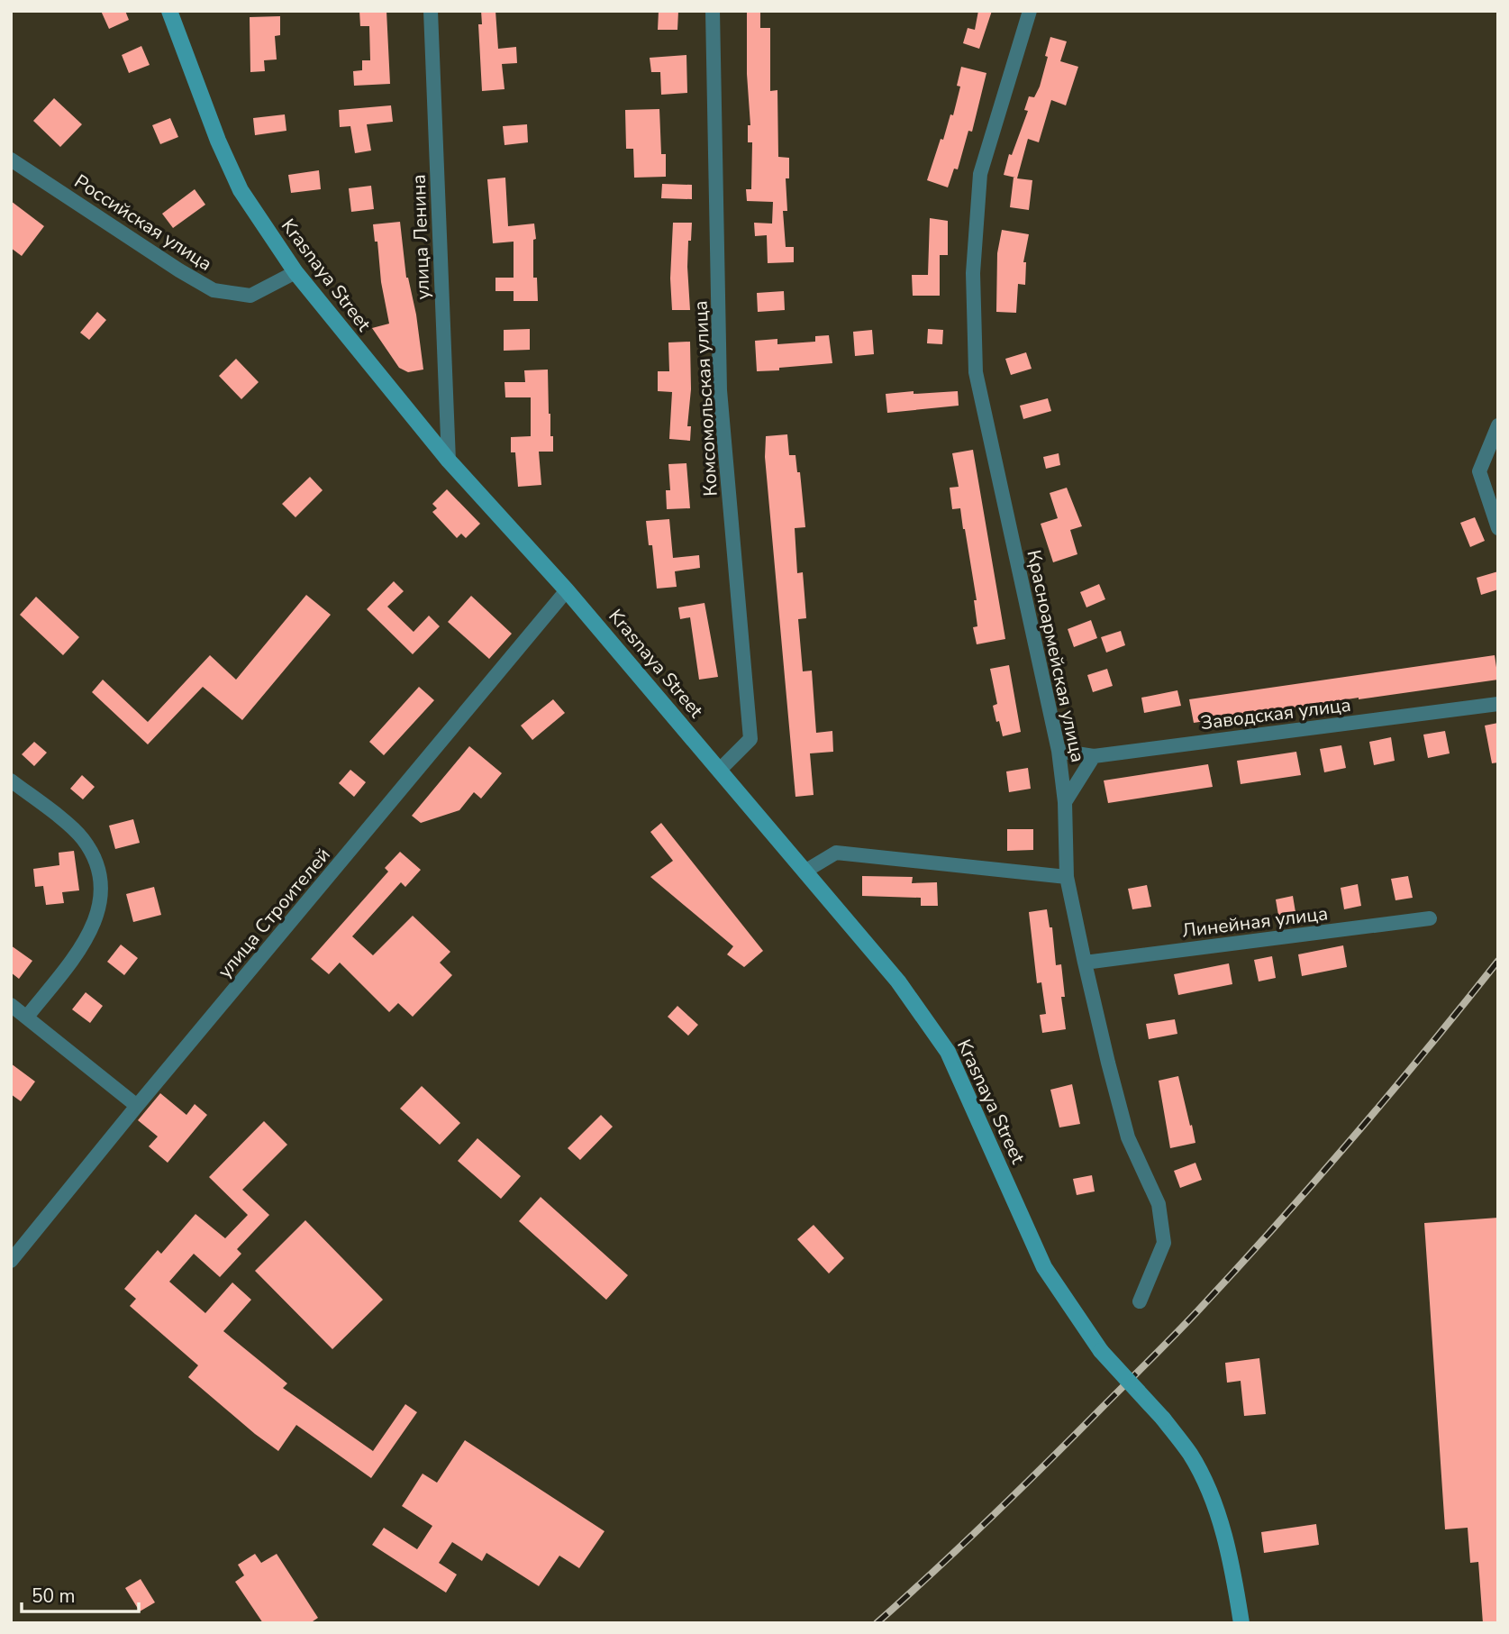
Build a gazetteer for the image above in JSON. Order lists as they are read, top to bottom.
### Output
{
  "streets": {
    "main road": ["Krasnaya Street"],
    "street": [
      "Российская улица",
      "улица Ленина",
      "Комсомольская улица",
      "Красноармейская улица",
      "Заводская улица",
      "улица Строителей",
      "Линейная улица"
    ]
  },
  "crossings": [
    ["Российская улица", "Krasnaya Street"],
    ["улица Ленина", "Krasnaya Street"],
    ["Krasnaya Street", "Комсомольская улица"],
    ["Krasnaya Street", "улица Строителей"],
    ["Красноармейская улица", "Заводская улица"],
    ["Красноармейская улица", "Линейная улица"]
  ],
  "scale_bar": "50 m"
}
